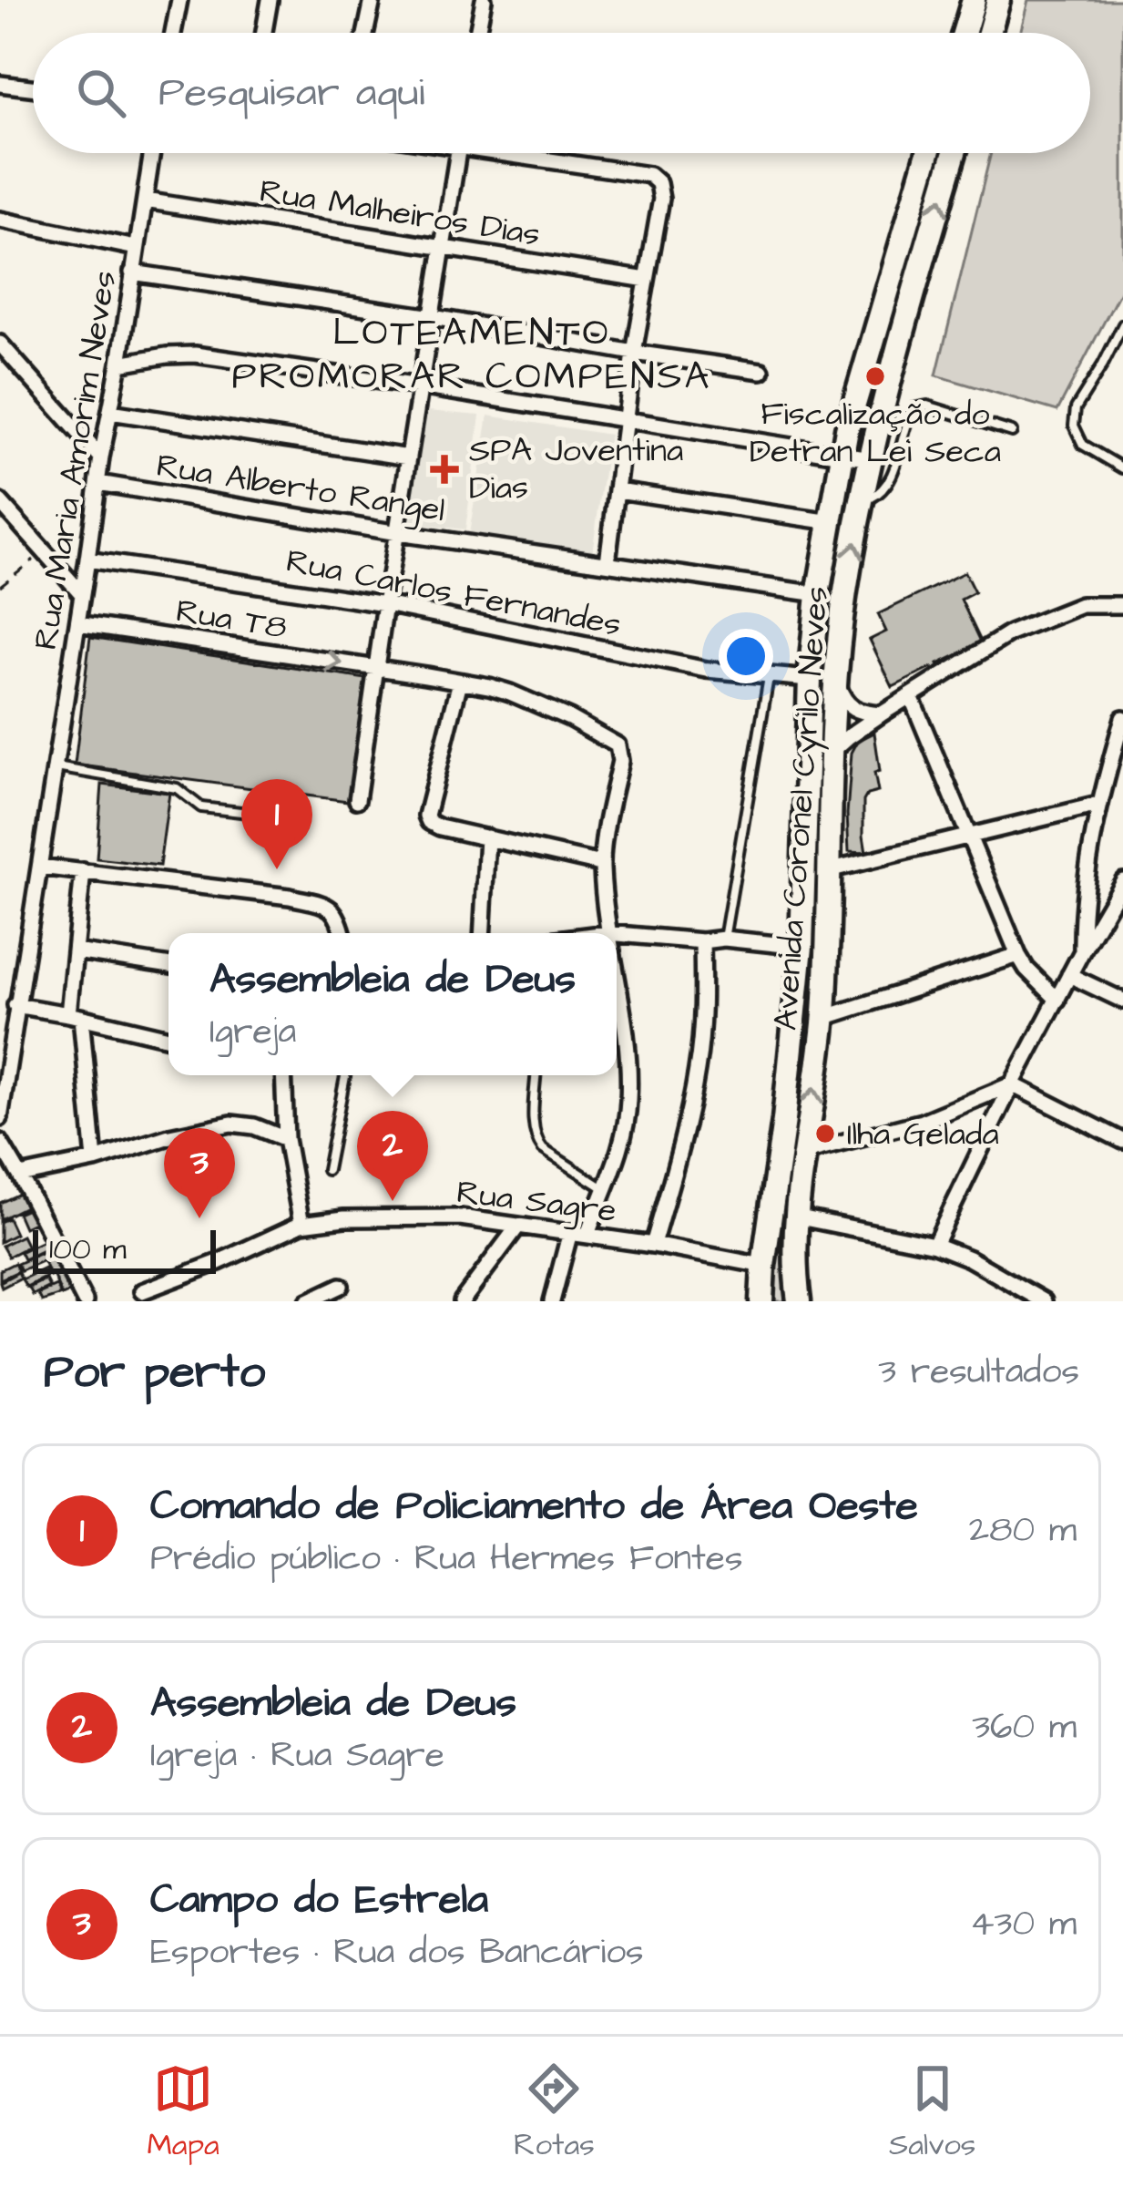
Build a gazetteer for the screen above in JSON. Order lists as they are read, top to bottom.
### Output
{
  "streets": {
    "highway": ["Avenida Coronel Cyrilo Neves"],
    "street": [
      "Rua Malheiros Dias",
      "Rua Maria Amorim Neves",
      "Rua Alberto Rangel",
      "Rua Carlos Fernandes",
      "Rua T8",
      "Rua Sagre"
    ]
  },
  "crossings": [
    ["Rua Malheiros Dias", "Rua Maria Amorim Neves"],
    ["Rua Maria Amorim Neves", "Rua Alberto Rangel"],
    ["Rua Maria Amorim Neves", "Rua Carlos Fernandes"],
    ["Rua Maria Amorim Neves", "Rua T8"],
    ["Rua Alberto Rangel", "Avenida Coronel Cyrilo Neves"],
    ["Rua Carlos Fernandes", "Avenida Coronel Cyrilo Neves"],
    ["Avenida Coronel Cyrilo Neves", "Rua Sagre"]
  ],
  "one_way": ["Rua T8"],
  "districts": ["LOTEAMENTO PROMORAR COMPENSA"],
  "places": {
    "other": ["Fiscalização do Detran Lei Seca", "Ilha Gelada"],
    "health": ["SPA Joventina Dias"]
  },
  "scale_bar": "100 m",
  "page": {
    "search": "Pesquisar aqui",
    "pins": ["1", "2", "3"],
    "popup": ["Assembleia de Deus", "Igreja"],
    "scale": "100 m",
    "heading": ["Por perto", "3 resultados"],
    "list": [
      {
        "mark": "1",
        "name": "Comando de Policiamento de Área Oeste",
        "note": "Prédio público · Rua Hermes Fontes",
        "value": "280 m"
      },
      {
        "mark": "2",
        "name": "Assembleia de Deus",
        "note": "Igreja · Rua Sagre",
        "value": "360 m"
      },
      {
        "mark": "3",
        "name": "Campo do Estrela",
        "note": "Esportes · Rua dos Bancários",
        "value": "430 m"
      }
    ],
    "nav": ["Mapa", "Rotas", "Salvos"]
  }
}
